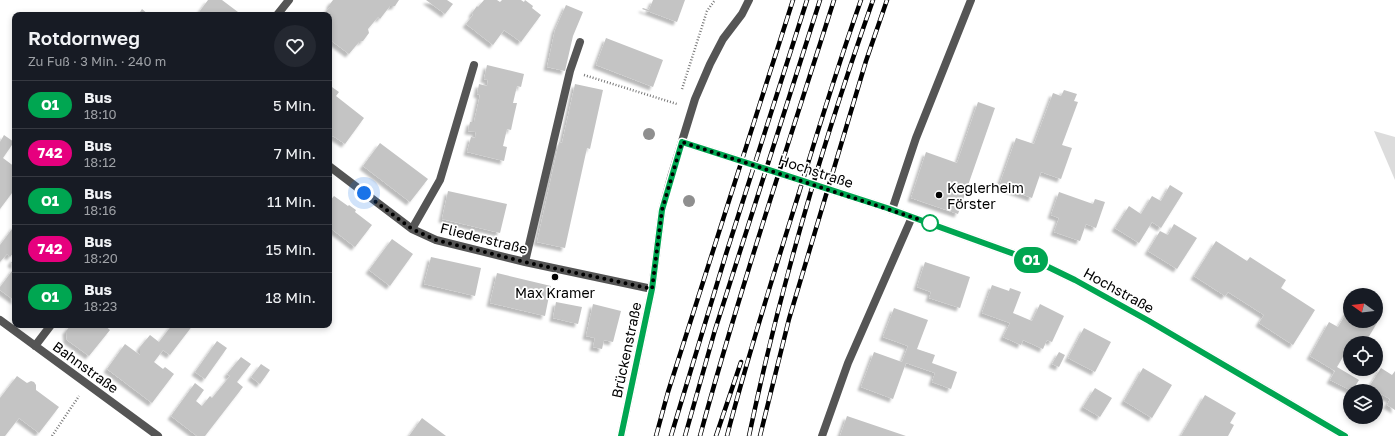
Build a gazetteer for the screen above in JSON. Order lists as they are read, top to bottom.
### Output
{
  "streets": {
    "street": [
      "Hochstraße",
      "Fliederstraße",
      "Brückenstraße",
      "Bahnstraße"
    ]
  },
  "crossings": [
    ["Hochstraße", "Brückenstraße"],
    ["Fliederstraße", "Brückenstraße"]
  ],
  "places": ["Keglerheim Förster", "Max Kramer"],
  "lines": ["bus line O1"],
  "north": "left",
  "page": {
    "on_map": "O1",
    "heading": ["Rotdornweg", "Zu Fuß · 3 Min. · 240 m"],
    "list": [
      {
        "mark": "O1",
        "name": "Bus",
        "note": "18:10",
        "value": "5 Min."
      },
      {
        "mark": "742",
        "name": "Bus",
        "note": "18:12",
        "value": "7 Min."
      },
      {
        "mark": "O1",
        "name": "Bus",
        "note": "18:16",
        "value": "11 Min."
      },
      {
        "mark": "742",
        "name": "Bus",
        "note": "18:20",
        "value": "15 Min."
      },
      {
        "mark": "O1",
        "name": "Bus",
        "note": "18:23",
        "value": "18 Min."
      }
    ]
  }
}
